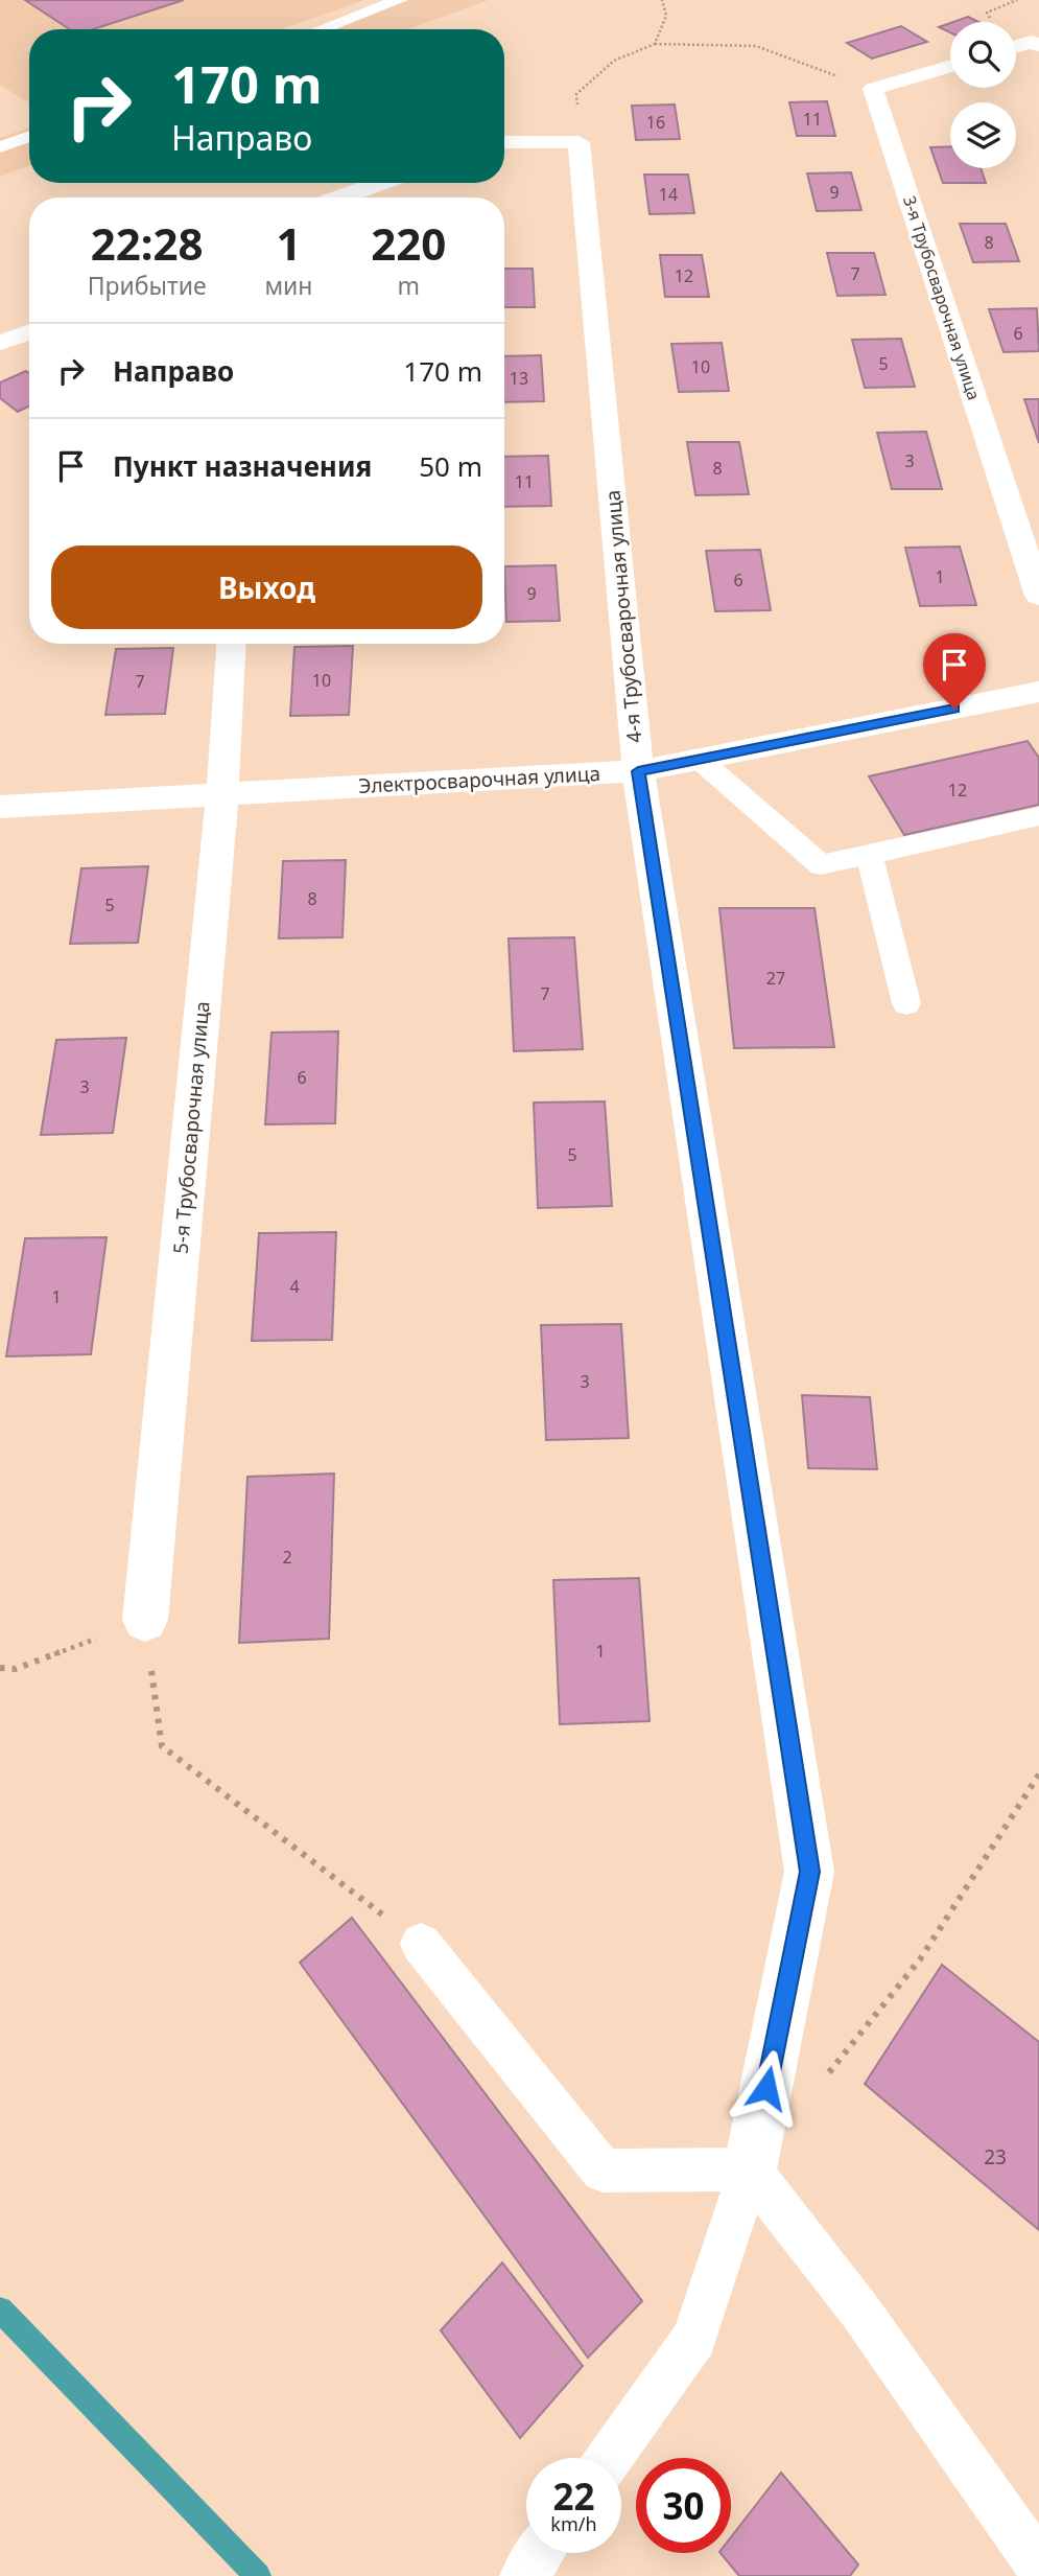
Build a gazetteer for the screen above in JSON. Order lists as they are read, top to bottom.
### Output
{
  "streets": {
    "street": [
      "3-я Трубосварочная улица",
      "4-я Трубосварочная улица",
      "Электросварочная улица",
      "5-я Трубосварочная улица"
    ]
  },
  "crossings": [
    ["4-я Трубосварочная улица", "Электросварочная улица"],
    ["Электросварочная улица", "5-я Трубосварочная улица"]
  ],
  "house_numbers": [
    "11",
    "16",
    "9",
    "14",
    "8",
    "7",
    "12",
    "6",
    "5",
    "10",
    "13",
    "3",
    "8",
    "11",
    "1",
    "6",
    "9",
    "10",
    "7",
    "12",
    "8",
    "5",
    "27",
    "7",
    "6",
    "3",
    "5",
    "4",
    "1",
    "3",
    "2",
    "1",
    "23"
  ],
  "page": {
    "turn": ["170 m", "Направо"],
    "eta": [
      "22:28",
      "Прибытие",
      "1",
      "мин",
      "220",
      "m"
    ],
    "list": [
      {
        "name": "Направо",
        "value": "170 m"
      },
      {
        "name": "Пункт назначения",
        "value": "50 m"
      }
    ],
    "buttons": "Выход",
    "speed": "22 km/h",
    "limit": "30"
  }
}
